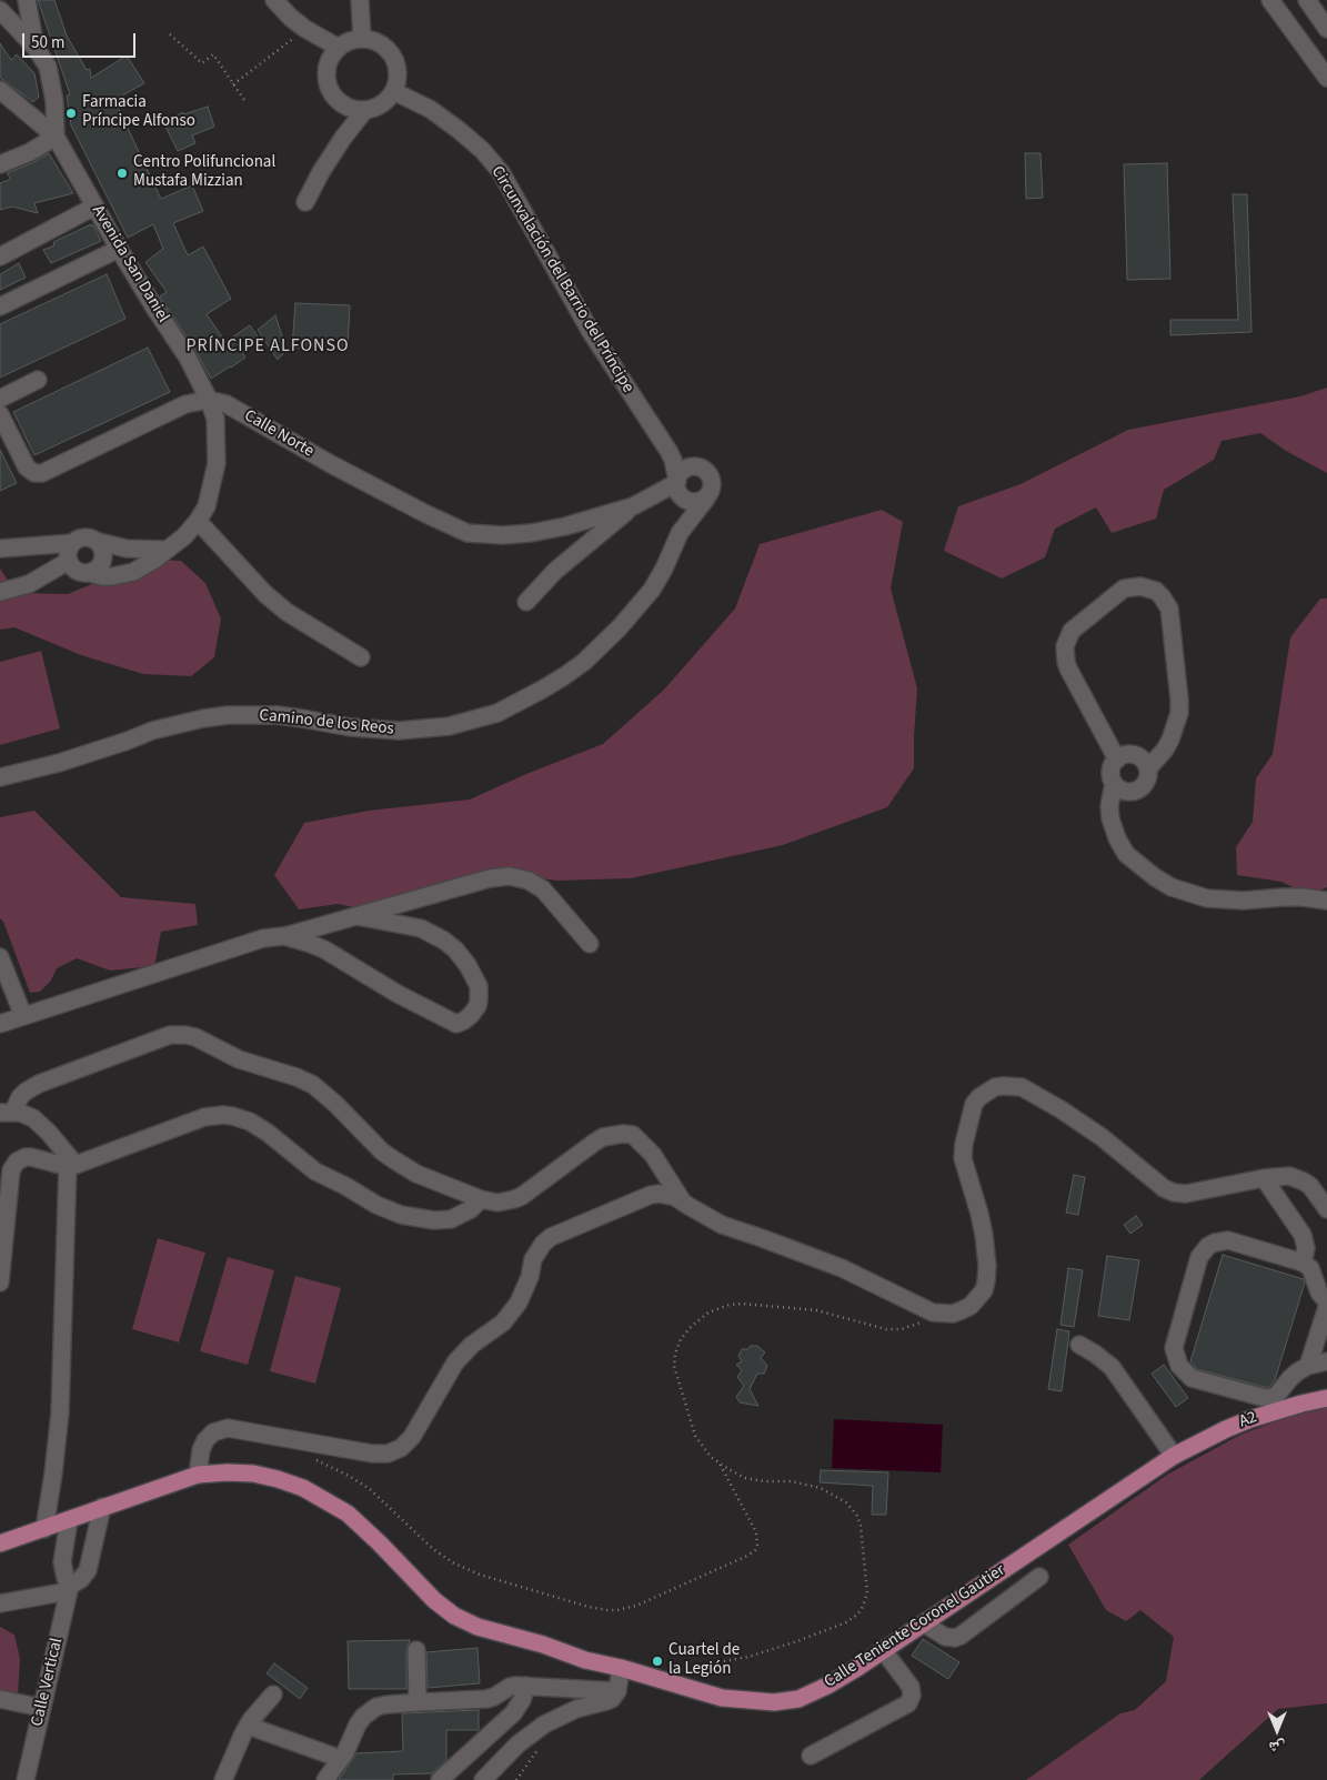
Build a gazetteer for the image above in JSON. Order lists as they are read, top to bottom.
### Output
{
  "streets": {
    "main road": ["A2", "Calle Teniente Coronel Gautier"],
    "street": [
      "Avenida San Daniel",
      "Circunvalación del Barrio del Príncipe",
      "Calle Norte",
      "Camino de los Reos",
      "Calle Vertical"
    ]
  },
  "crossings": [
    ["Avenida San Daniel", "Calle Norte"],
    ["Circunvalación del Barrio del Príncipe", "Camino de los Reos"],
    ["A2", "Calle Teniente Coronel Gautier"]
  ],
  "districts": ["PRÍNCIPE ALFONSO"],
  "places": ["Farmacia Príncipe Alfonso", "Centro Polifuncional Mustafa Mizzian", "Cuartel de la Legión"],
  "scale_bar": "50 m",
  "north": "bottom"
}
